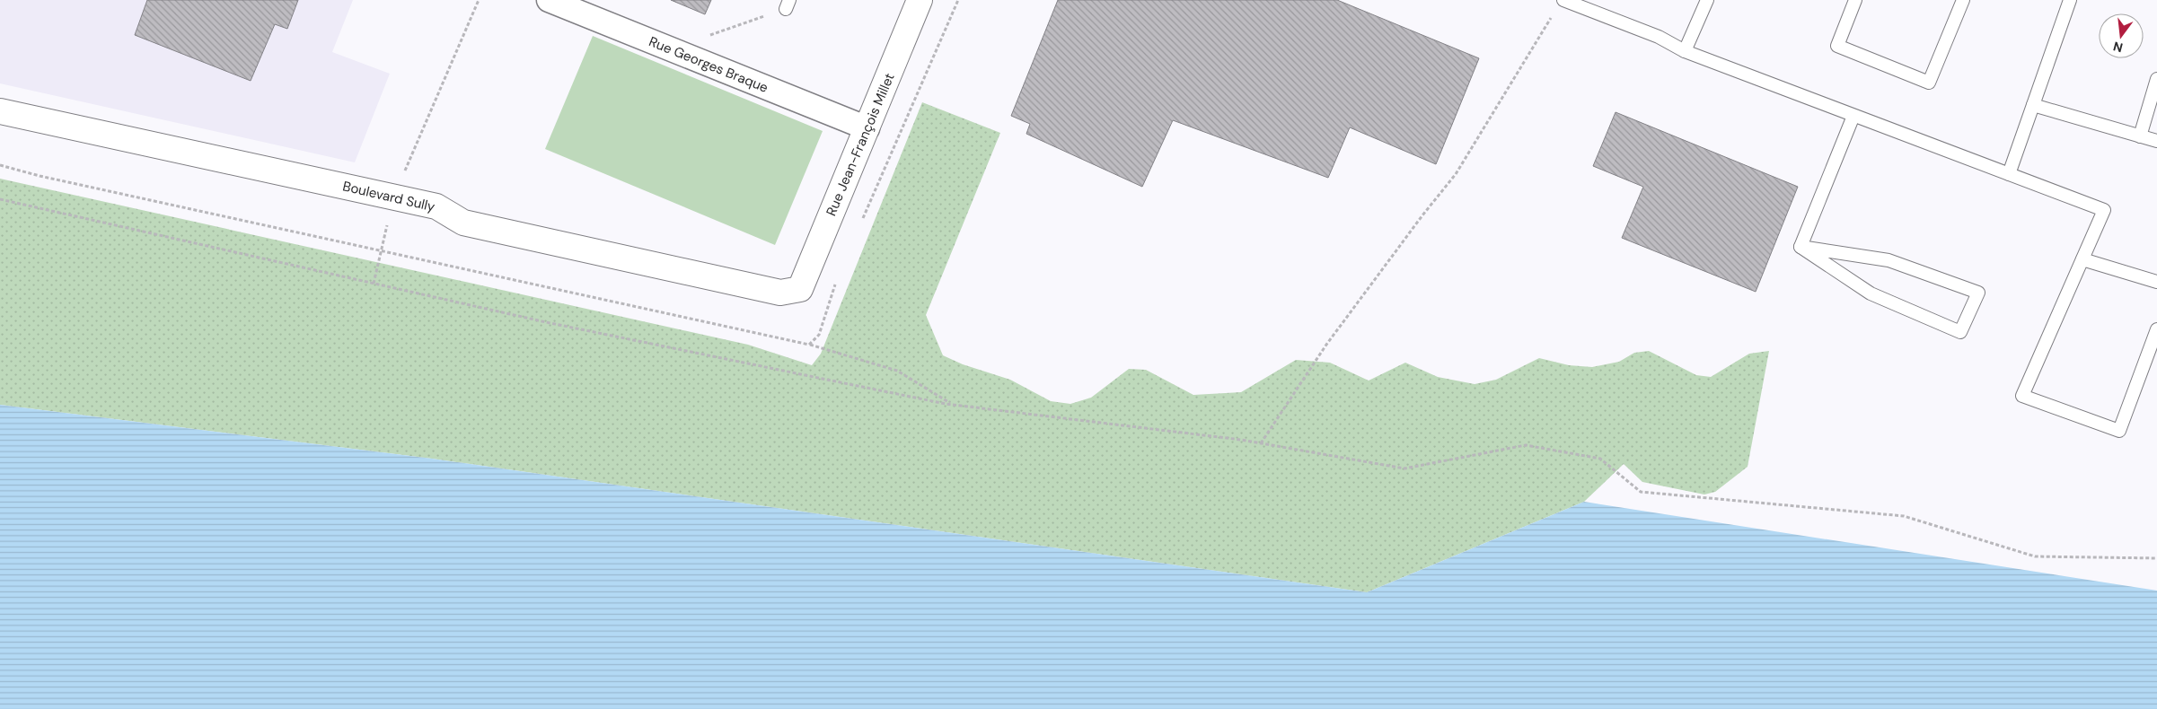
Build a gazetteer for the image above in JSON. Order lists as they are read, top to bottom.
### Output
{
  "streets": {
    "street": ["Rue Georges Braque", "Rue Jean-François Millet", "Boulevard Sully"]
  },
  "crossings": [
    ["Rue Georges Braque", "Rue Jean-François Millet"],
    ["Rue Jean-François Millet", "Boulevard Sully"]
  ],
  "north": "bottom"
}
